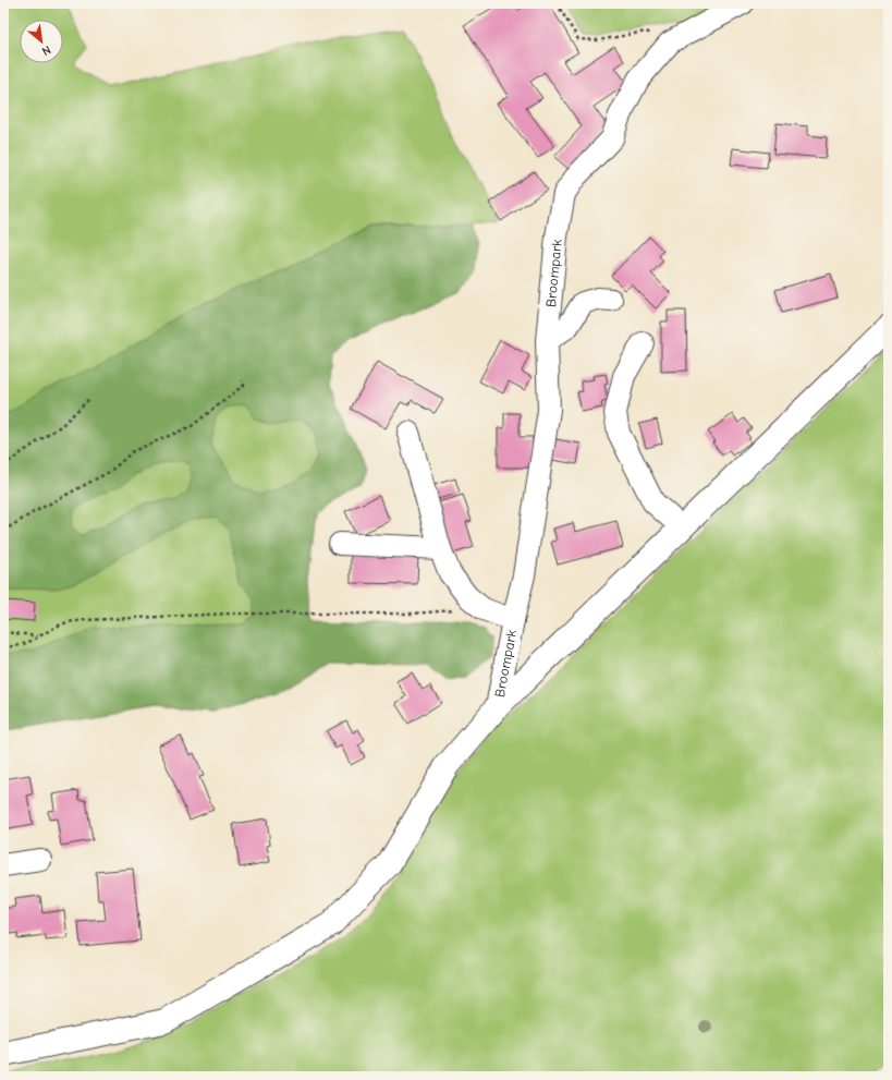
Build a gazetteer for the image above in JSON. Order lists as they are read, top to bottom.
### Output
{
  "streets": {
    "street": ["Broompark"]
  },
  "north": "bottom right"
}
